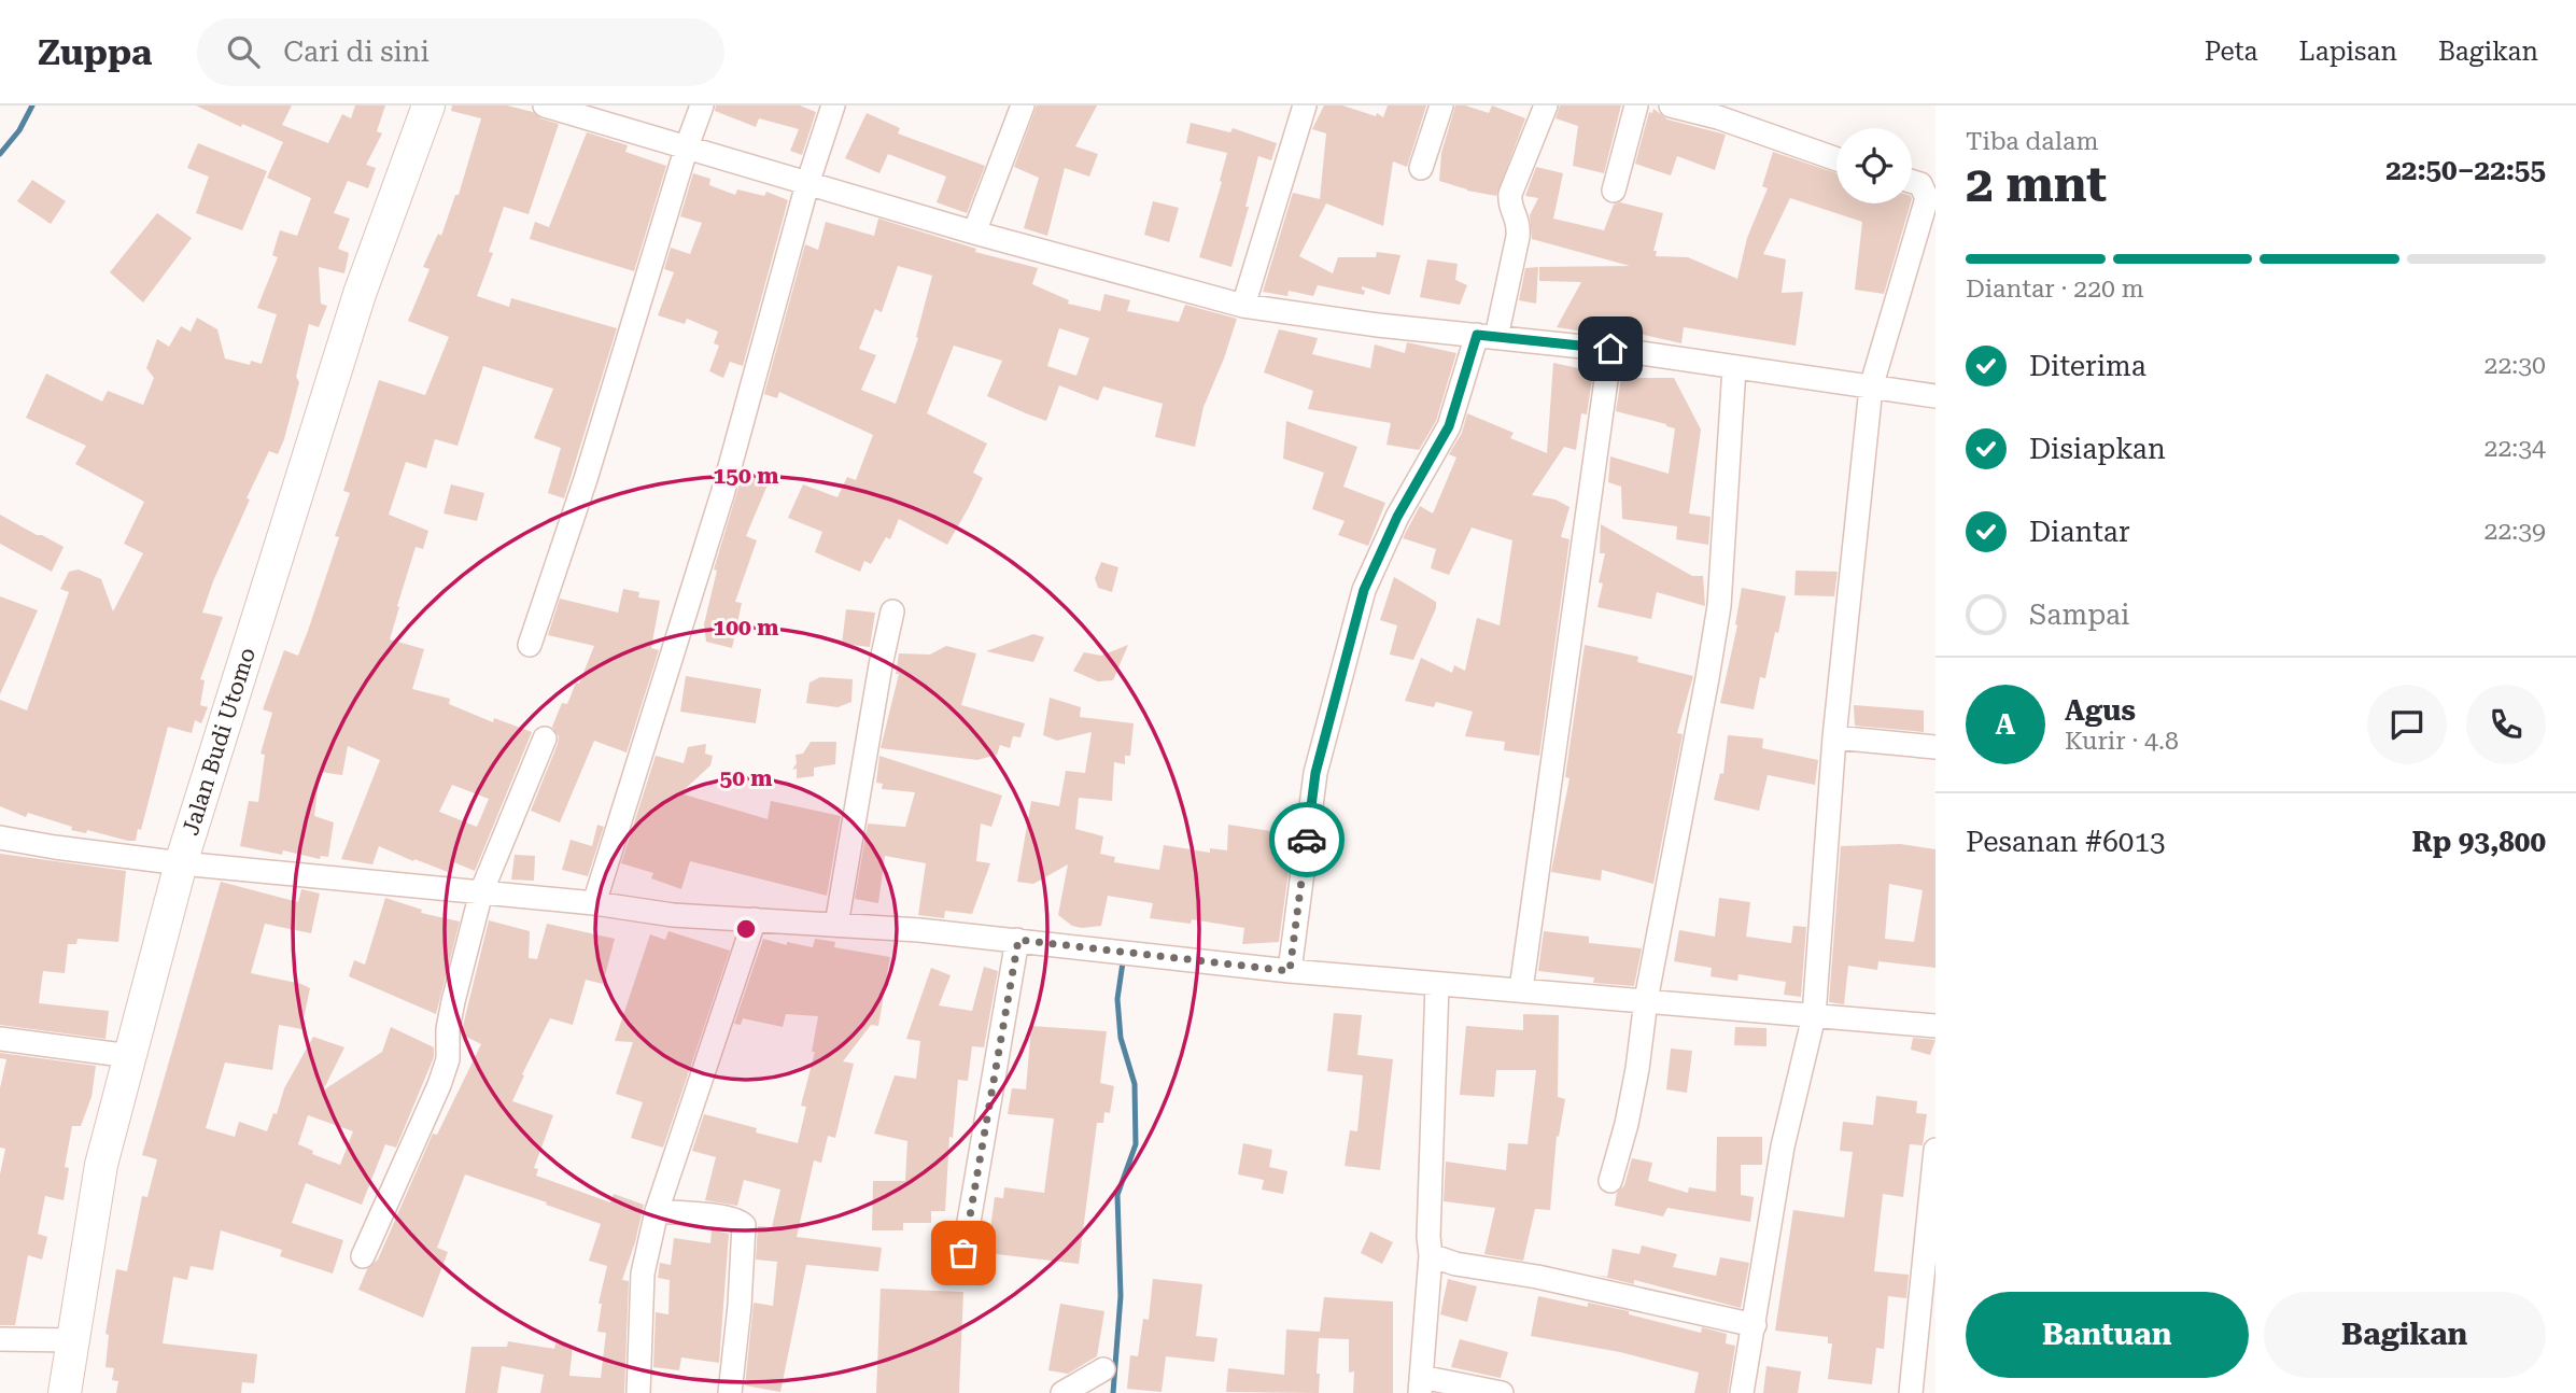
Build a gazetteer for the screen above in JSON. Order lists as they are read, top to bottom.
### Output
{
  "streets": {
    "street": ["Jalan Budi Utomo"]
  },
  "page": {
    "header": "Zuppa",
    "search": "Cari di sini",
    "nav": ["Peta", "Lapisan", "Bagikan"],
    "heading": ["2 mnt", "Tiba dalam", "22:50–22:55"],
    "panel": [
      "Agus",
      "Kurir · 4.8",
      "Pesanan #6013",
      "Rp 93,800"
    ],
    "bar": "Diantar · 220 m",
    "list": [
      ["Diterima", "22:30"],
      ["Disiapkan", "22:34"],
      ["Diantar", "22:39"],
      "Sampai"
    ],
    "round": "A",
    "buttons": ["Bantuan", "Bagikan"]
  },
  "rings": ["150 m", "100 m", "50 m"]
}
